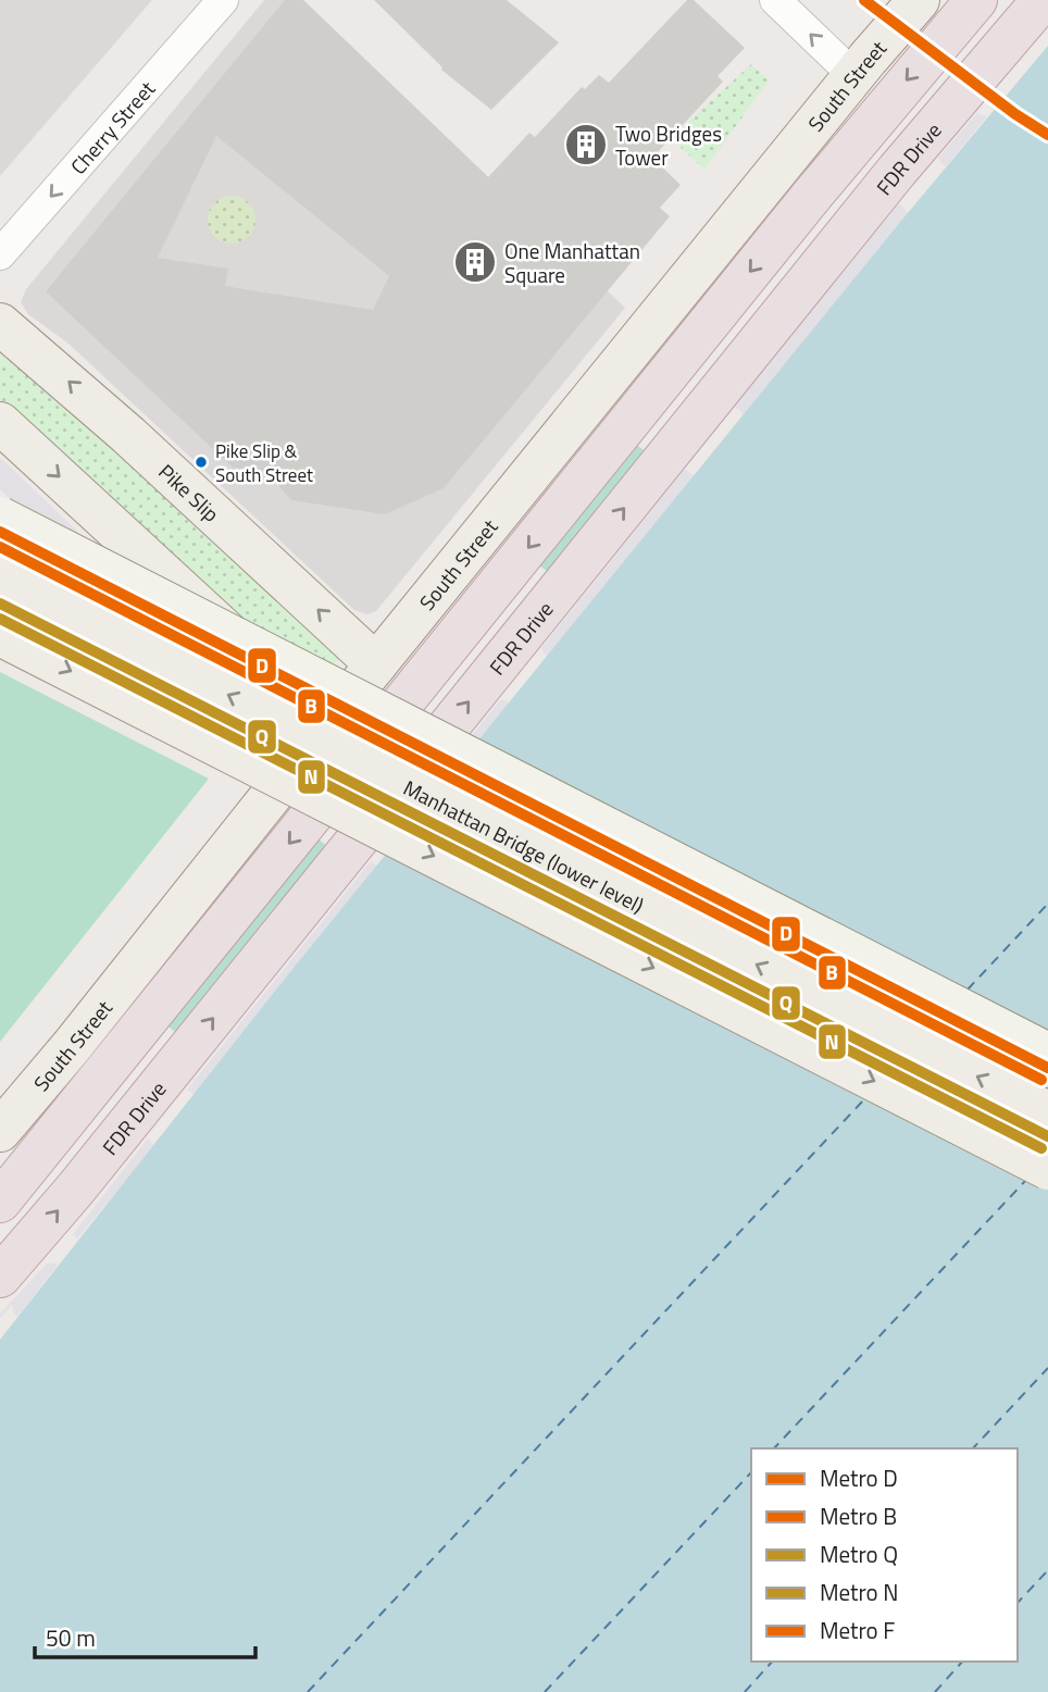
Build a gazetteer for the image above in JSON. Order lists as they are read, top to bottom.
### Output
{
  "streets": {
    "highway": ["FDR Drive"],
    "main road": ["South Street", "Pike Slip", "Manhattan Bridge (lower level)"],
    "street": ["Cherry Street"]
  },
  "crossings": [
    ["South Street", "Pike Slip"]
  ],
  "one_way": ["Cherry Street"],
  "places": {
    "building": ["Two Bridges Tower", "One Manhattan Square"],
    "other": ["Pike Slip & South Street"]
  },
  "lines": [
    "metro line F",
    "metro line D",
    "metro line B",
    "metro line Q",
    "metro line N"
  ],
  "legend": [
    "Metro D",
    "Metro B",
    "Metro Q",
    "Metro N",
    "Metro F"
  ],
  "scale_bar": "50 m"
}
